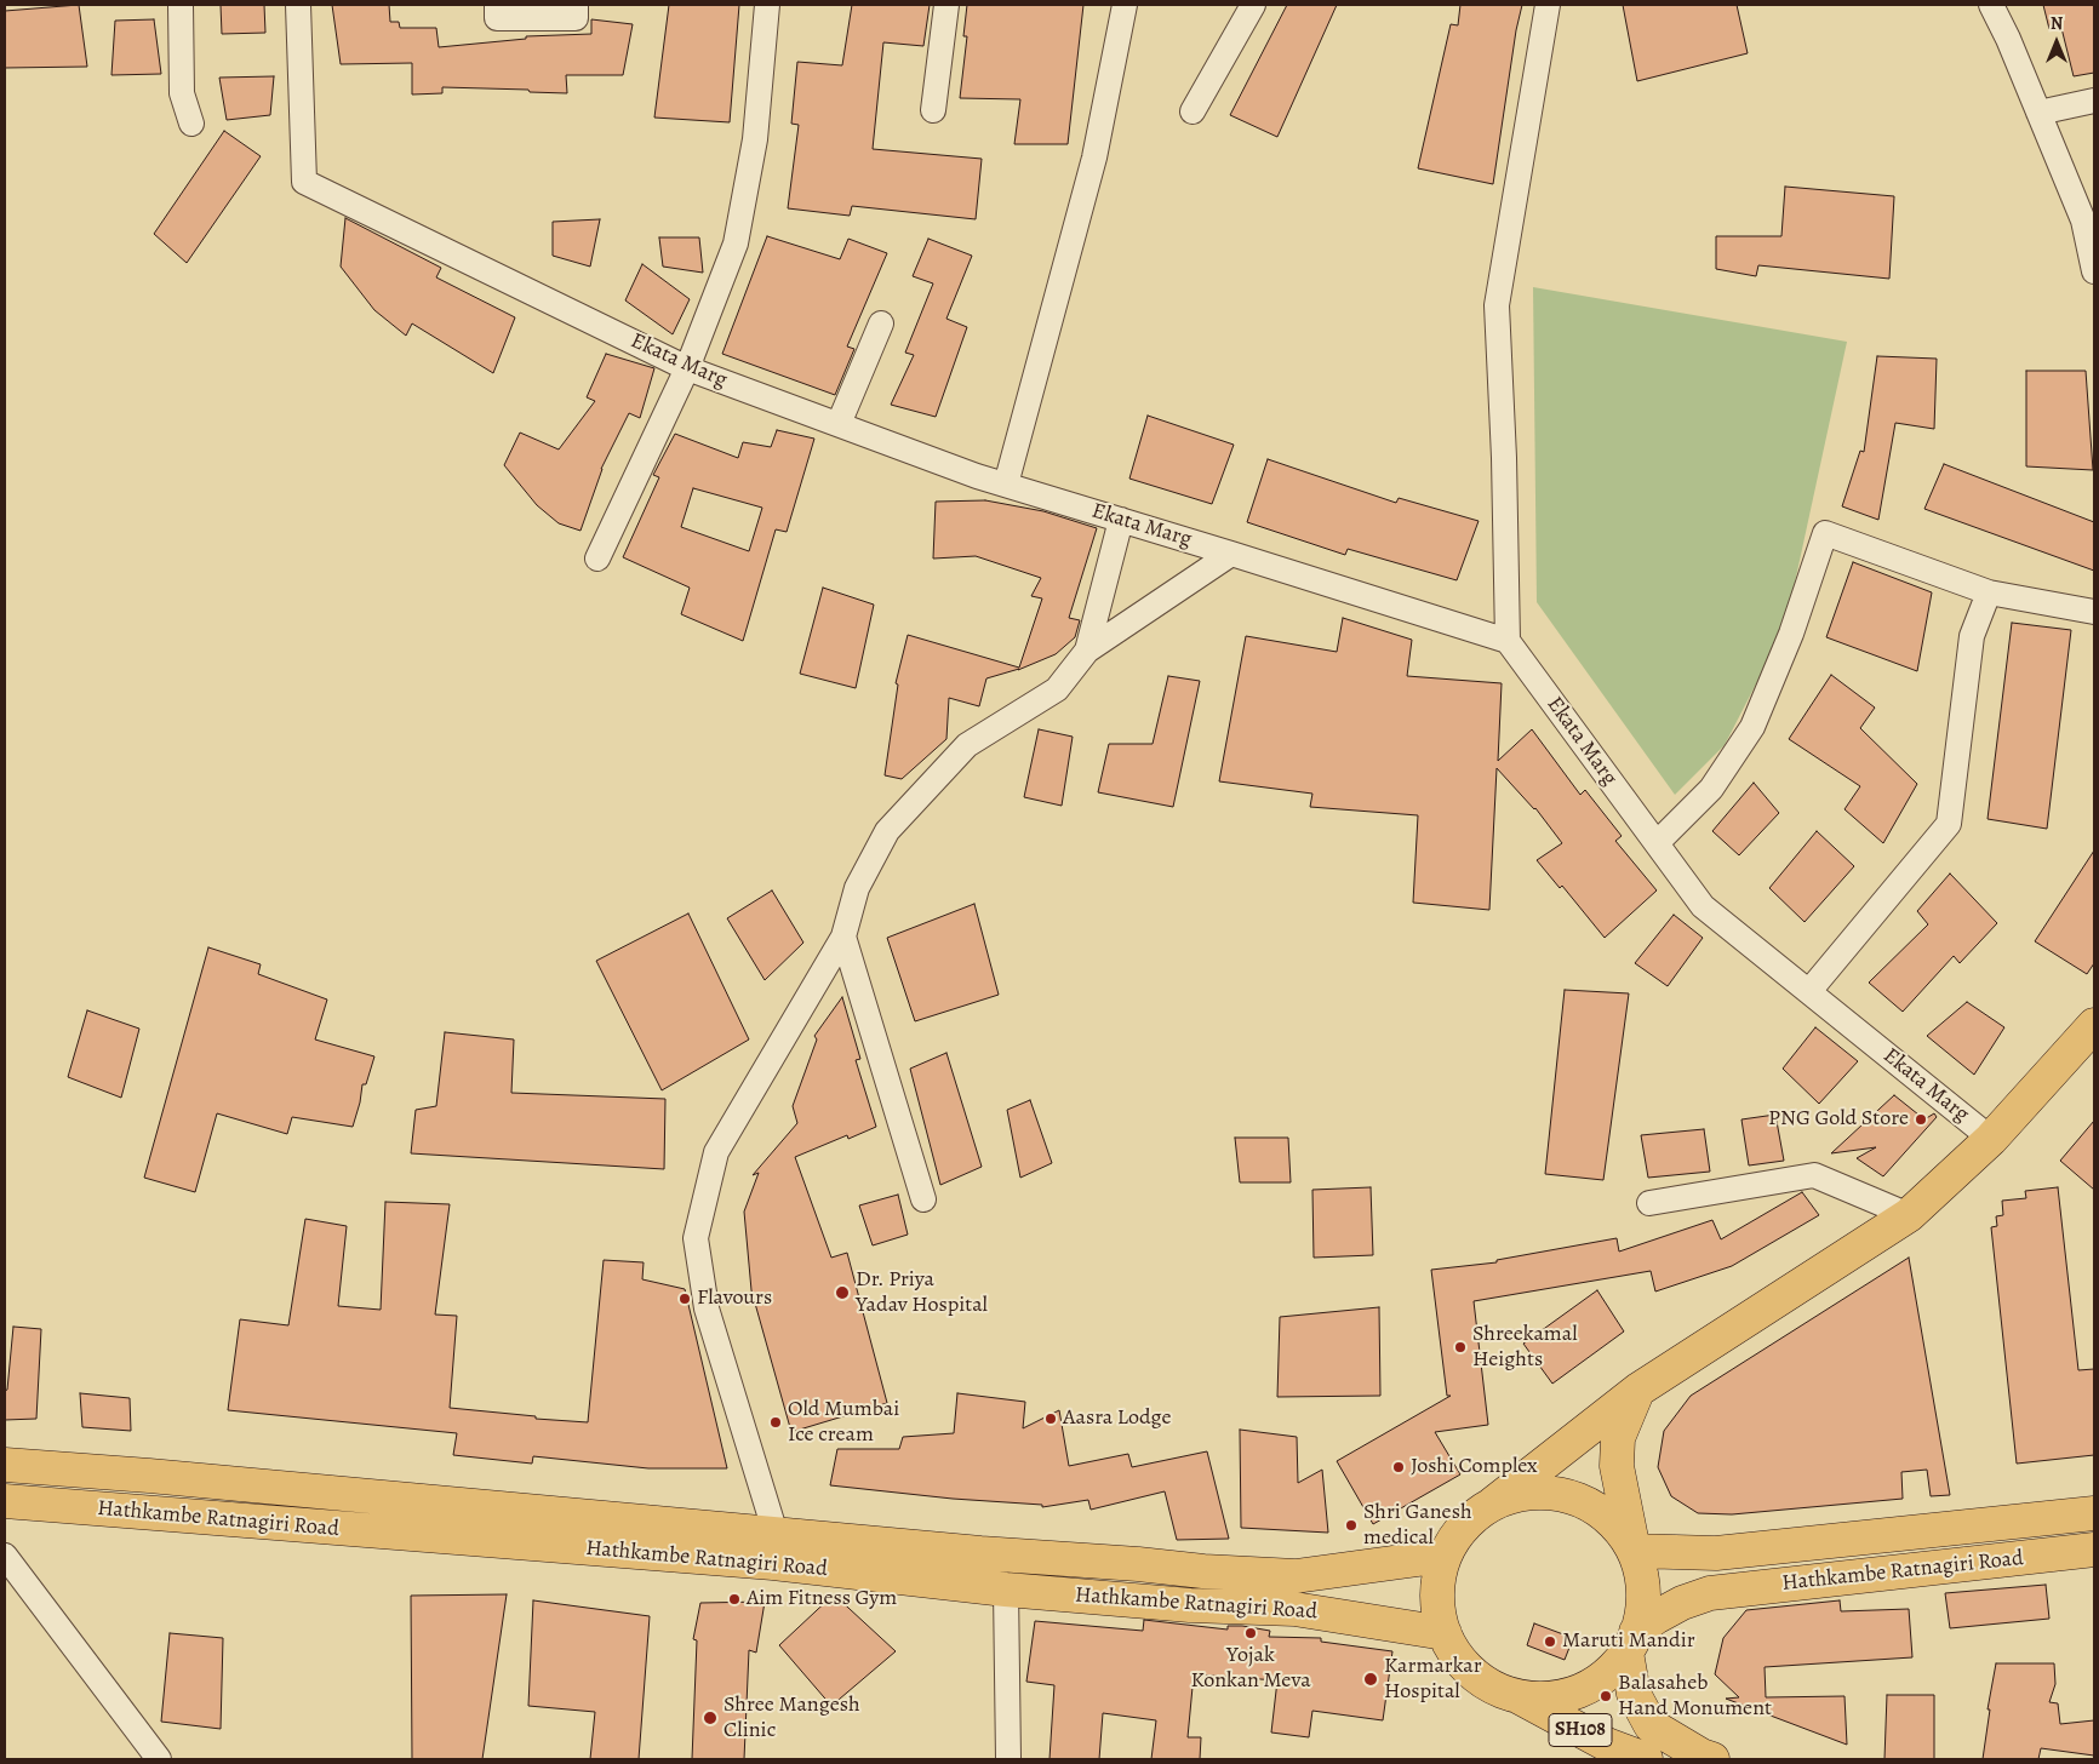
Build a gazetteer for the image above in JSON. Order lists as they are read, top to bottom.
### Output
{
  "streets": {
    "main road": ["Hathkambe Ratnagiri Road", "SH108"],
    "street": ["Ekata Marg"]
  },
  "crossings": [
    ["Hathkambe Ratnagiri Road", "SH108"]
  ],
  "places": [
    "PNG Gold Store",
    "Dr. Priya Yadav Hospital",
    "Flavours",
    "Shreekamal Heights",
    "Aasra Lodge",
    "Old Mumbai Ice cream",
    "Joshi Complex",
    "Shri Ganesh medical",
    "Aim Fitness Gym",
    "Yojak Konkan Meva",
    "Maruti Mandir",
    "Karmarkar Hospital",
    "Balasaheb Hand Monument",
    "Shree Mangesh Clinic"
  ],
  "north": "top"
}
